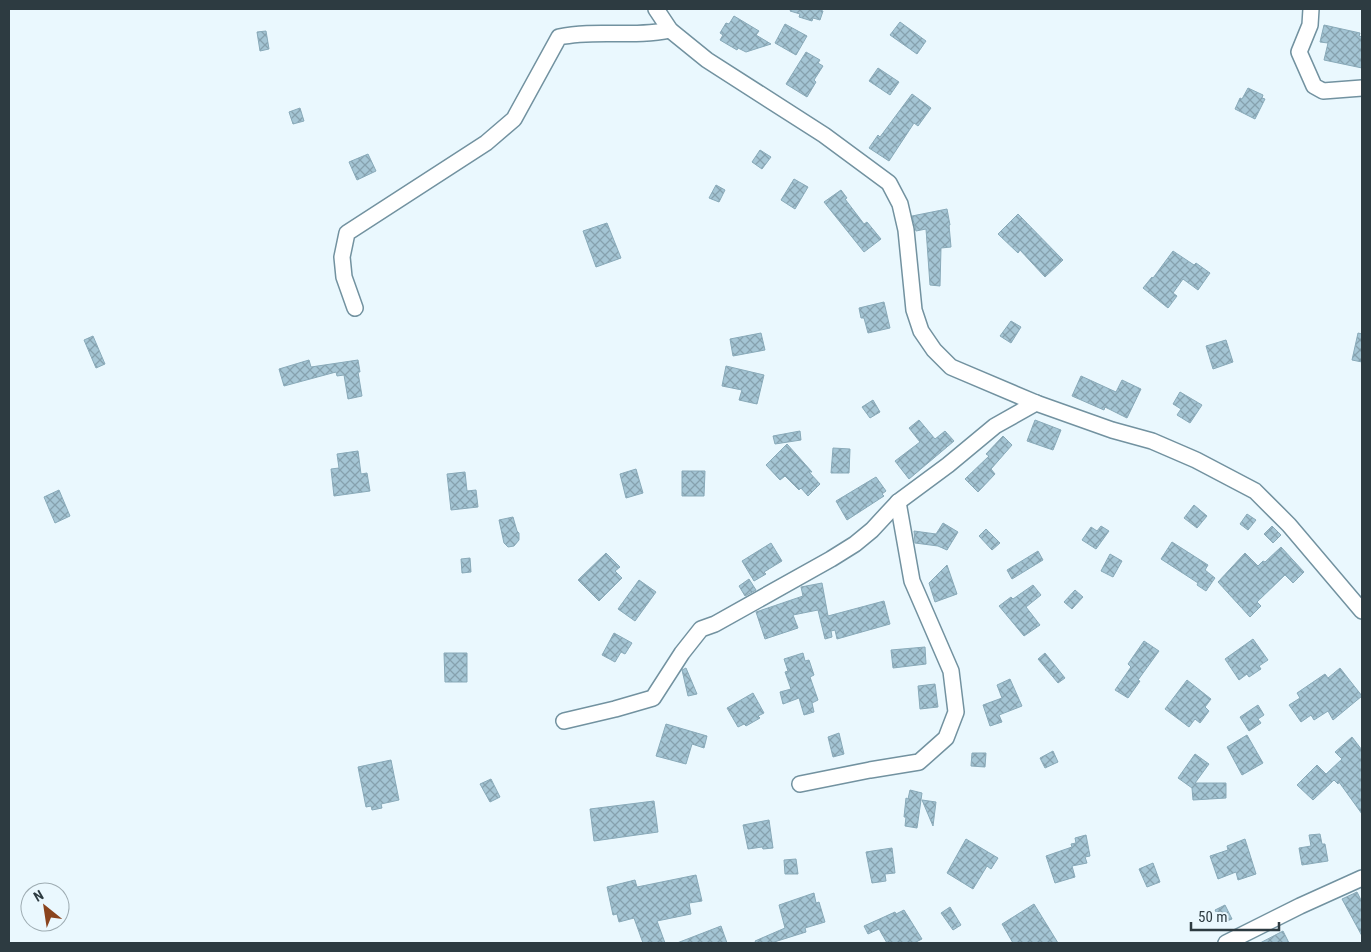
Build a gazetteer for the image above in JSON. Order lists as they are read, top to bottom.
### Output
{
  "scale_bar": "50 m",
  "north": "top left"
}
